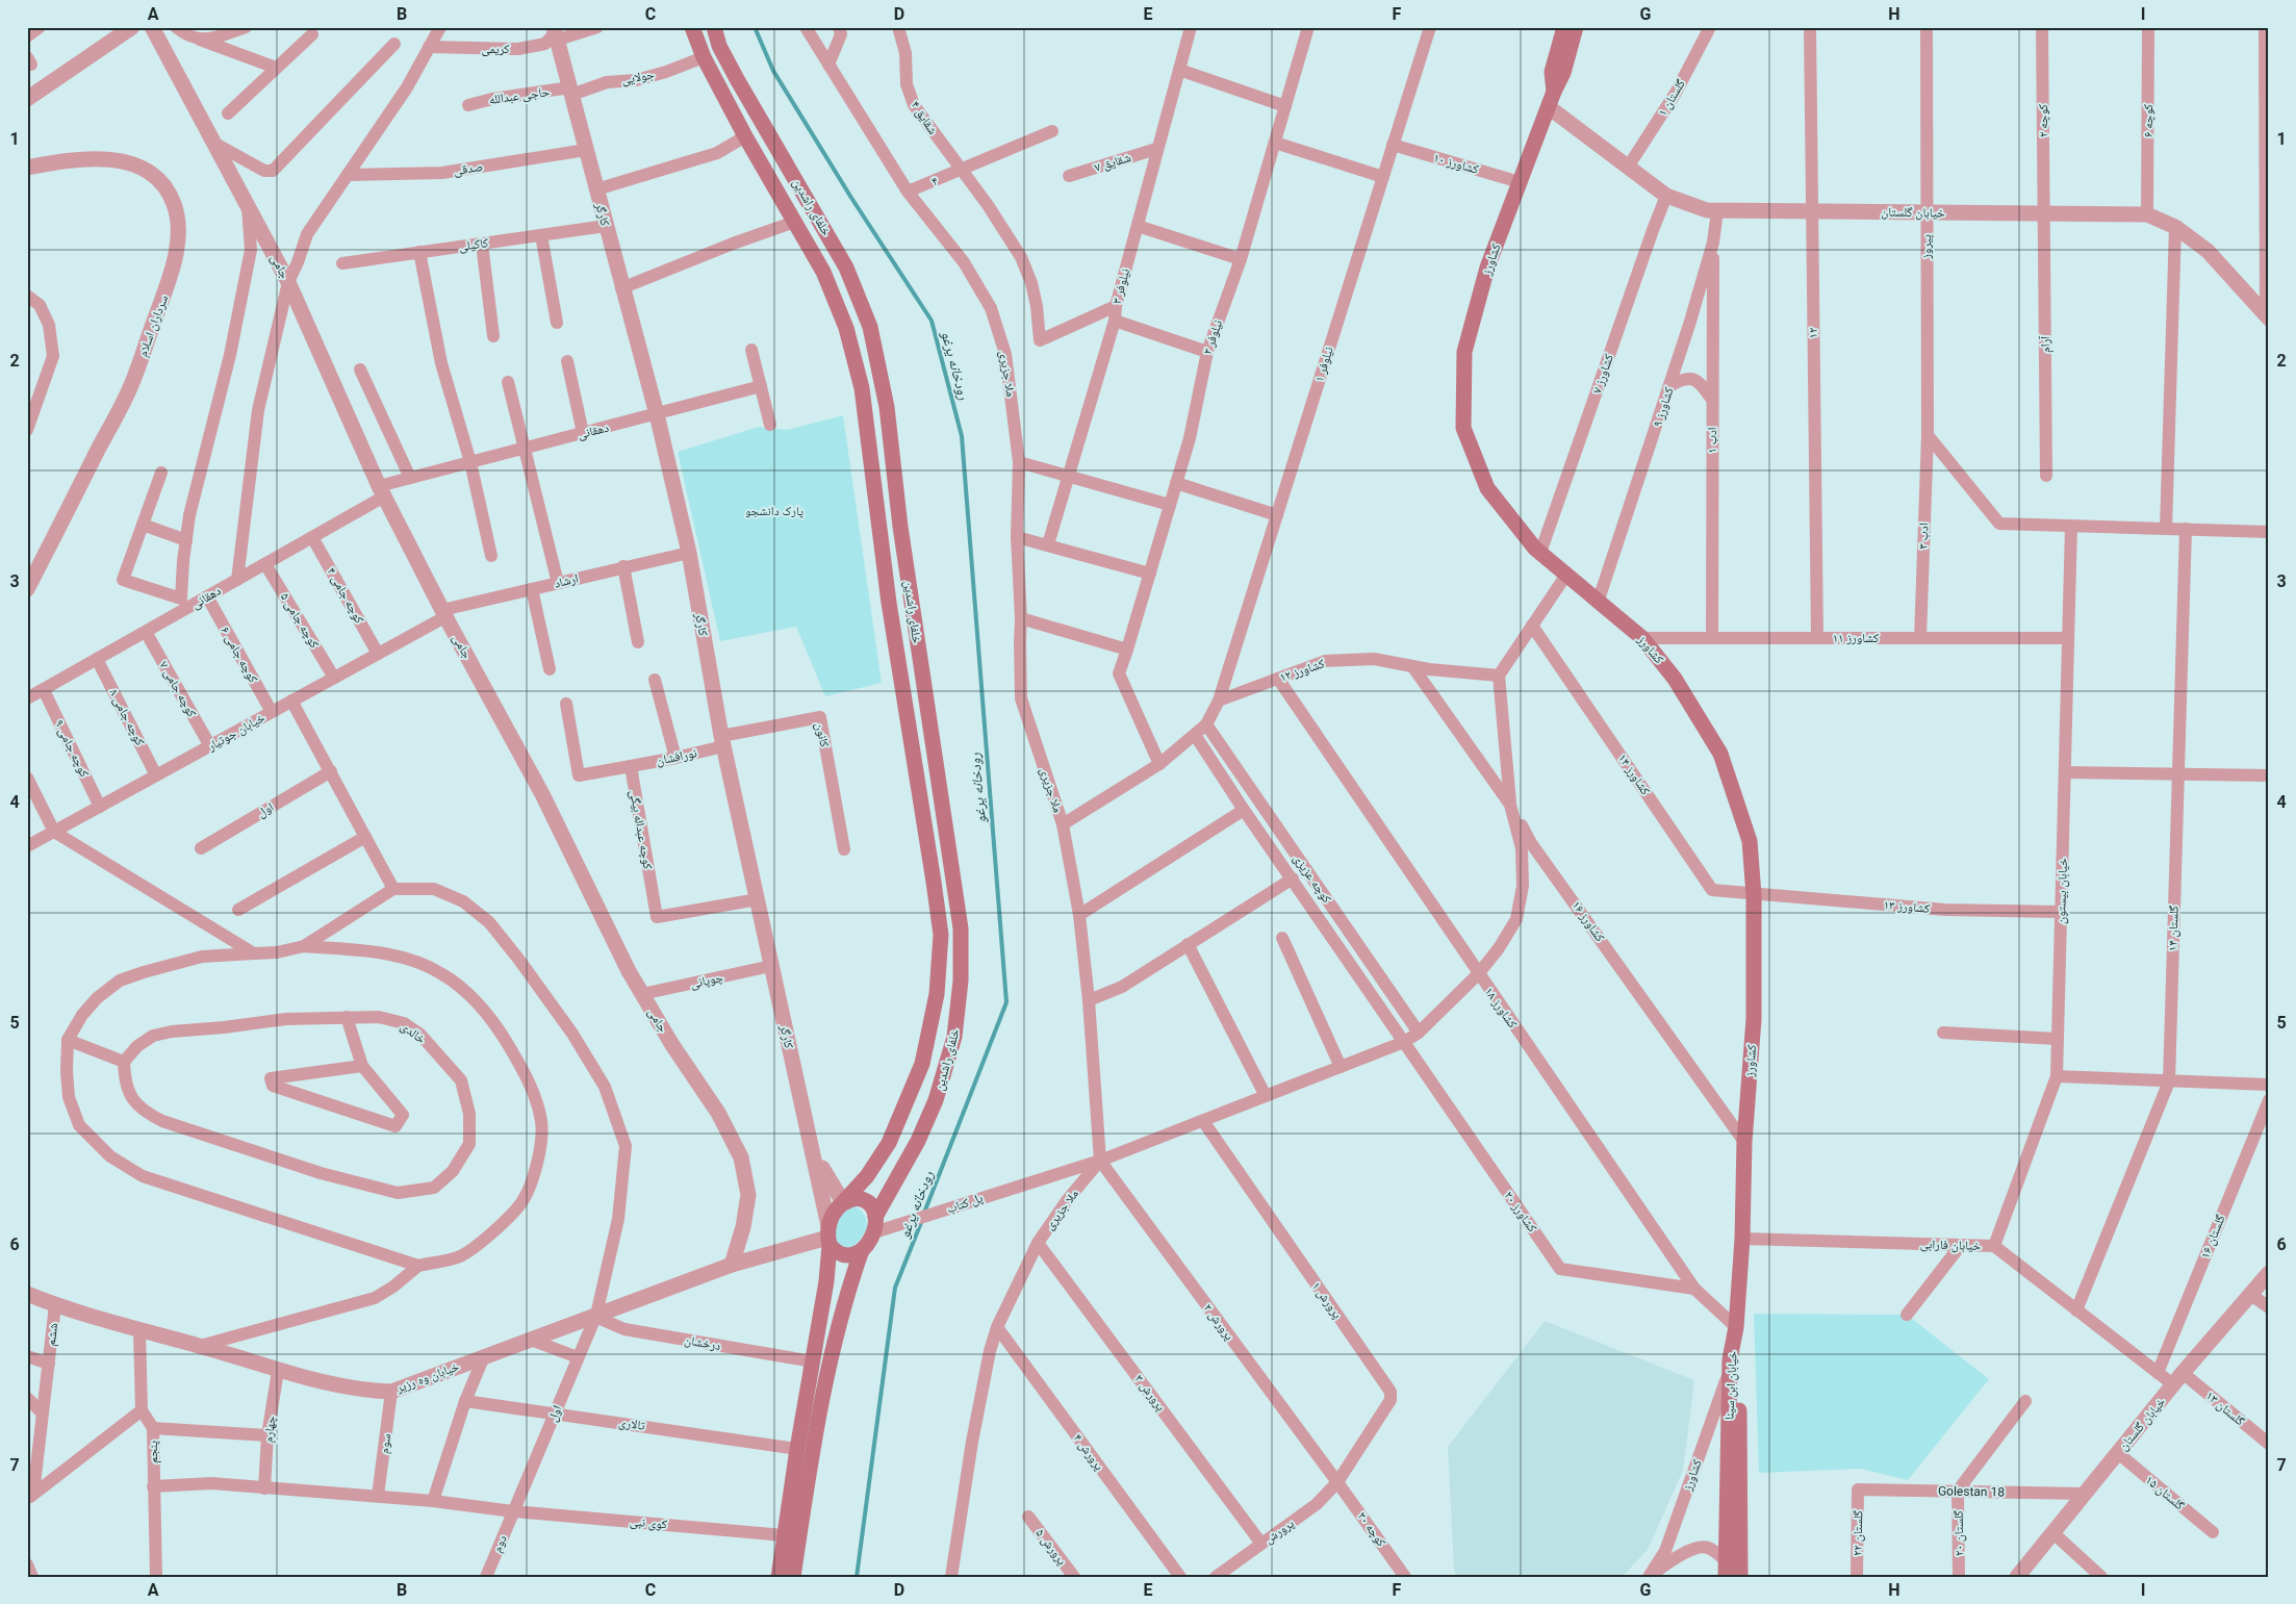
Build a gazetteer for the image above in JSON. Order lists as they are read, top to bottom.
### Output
{
  "streets": {
    "main road": ["خلفای راشدین", "کشاورز", "خیابان ابن سینا"],
    "street": [
      "کریمی",
      "جولایی",
      "حاجی عبدالله",
      "گلستان ۱",
      "شقایق ۴",
      "کوچه ۲",
      "کوچه ۶",
      "شقایق ۷",
      "کشاورز ۱۰",
      "صدقی",
      "۴",
      "خیابان گلستان",
      "کارگر",
      "کاکیلی",
      "پیروز",
      "جامی",
      "نیلوفر ۳",
      "سرداران اسلام",
      "۱۲",
      "نیلوفر ۲",
      "آرام",
      "نیلوفر ۱",
      "ملا جزیری",
      "کشاورز ۷",
      "کشاورز ۹",
      "دهقانی",
      "ادب ۱",
      "ادب ۳",
      "ارشاد",
      "کوچه جامی ۴",
      "کوچه جامی ۵",
      "کشاورز ۱۱",
      "کوچه جامی ۶",
      "کشاورز ۱۲",
      "کوچه جامی ۷",
      "کوچه جامی ۸",
      "خیابان جوتیار",
      "کانون",
      "کوچه جامی ۹",
      "نورافشان",
      "کشاورز ۱۴",
      "اول",
      "کوچه عبداله بیگی",
      "کوچه عزیزی",
      "خیابان بیستون",
      "کشاورز ۱۳",
      "کشاورز ۱۶",
      "گلستان ۱۴",
      "چوپانی",
      "کشاورز ۱۸",
      "خالدی",
      "پل کتاب",
      "کشاورز ۲۰",
      "گلستان ۱۶",
      "خیابان فارابی",
      "پرورش ۱",
      "پرورش ۲",
      "ششم",
      "درخشان",
      "خیابان وه رزیر",
      "پرورش ۳",
      "گلستان ۱۳",
      "تالاری",
      "چهارم",
      "سوم",
      "پنجم",
      "پرورش ۴",
      "Golestan 18",
      "گلستان ۱۵",
      "کوی نبی",
      "کوچه ۲۰",
      "پرورش",
      "گلستان ۲۲",
      "گلستان ۲۰",
      "دوم",
      "پرورش ۵"
    ]
  },
  "crossings": [
    ["کریمی", "کارگر"],
    ["جولایی", "حاجی عبدالله"],
    ["جولایی", "کارگر"],
    ["حاجی عبدالله", "کارگر"],
    ["گلستان ۱", "خیابان گلستان"],
    ["شقایق ۴", "۴"],
    ["شقایق ۴", "نیلوفر ۳"],
    ["کوچه ۲", "خیابان گلستان"],
    ["کوچه ۲", "آرام"],
    ["کوچه ۶", "خیابان گلستان"],
    ["شقایق ۷", "نیلوفر ۳"],
    ["کشاورز ۱۰", "کشاورز"],
    ["کشاورز ۱۰", "نیلوفر ۱"],
    ["صدقی", "کارگر"],
    ["۴", "ملا جزیری"],
    ["خلفای راشدین", "کارگر"],
    ["خلفای راشدین", "پل کتاب"],
    ["خلفای راشدین", "خیابان وه رزیر"],
    ["خیابان گلستان", "پیروز"],
    ["خیابان گلستان", "کشاورز"],
    ["خیابان گلستان", "۱۲"],
    ["خیابان گلستان", "آرام"],
    ["خیابان گلستان", "کشاورز ۷"],
    ["خیابان گلستان", "کشاورز ۹"],
    ["خیابان گلستان", "خیابان فارابی"],
    ["خیابان گلستان", "گلستان ۱۳"],
    ["خیابان گلستان", "Golestan 18"],
    ["خیابان گلستان", "گلستان ۱۵"],
    ["کارگر", "کاکیلی"],
    ["کارگر", "دهقانی"],
    ["کارگر", "ارشاد"],
    ["کارگر", "کانون"],
    ["کارگر", "نورافشان"],
    ["کارگر", "کوچه عبداله بیگی"],
    ["کارگر", "چوپانی"],
    ["کارگر", "پل کتاب"],
    ["کارگر", "خیابان وه رزیر"],
    ["پیروز", "ادب ۳"],
    ["کشاورز", "کشاورز ۷"],
    ["کشاورز", "کشاورز ۹"],
    ["کشاورز", "کشاورز ۱۱"],
    ["کشاورز", "کشاورز ۱۴"],
    ["کشاورز", "کشاورز ۱۳"],
    ["کشاورز", "کشاورز ۱۶"],
    ["کشاورز", "کشاورز ۱۸"],
    ["کشاورز", "خیابان فارابی"],
    ["کشاورز", "خیابان ابن سینا"],
    ["جامی", "دهقانی"],
    ["جامی", "ارشاد"],
    ["جامی", "خیابان جوتیار"],
    ["جامی", "چوپانی"],
    ["جامی", "خیابان وه رزیر"],
    ["۱۲", "کشاورز ۱۱"],
    ["نیلوفر ۱", "کشاورز ۱۲"],
    ["ملا جزیری", "پل کتاب"],
    ["ملا جزیری", "پرورش ۲"],
    ["ملا جزیری", "پرورش ۳"],
    ["ملا جزیری", "پرورش ۴"],
    ["کشاورز ۹", "ادب ۱"],
    ["دهقانی", "کوچه جامی ۴"],
    ["دهقانی", "کوچه جامی ۵"],
    ["دهقانی", "کوچه جامی ۶"],
    ["دهقانی", "کوچه جامی ۷"],
    ["دهقانی", "کوچه جامی ۸"],
    ["دهقانی", "کوچه جامی ۹"],
    ["ادب ۱", "کشاورز ۱۱"],
    ["ادب ۳", "کشاورز ۱۱"],
    ["ارشاد", "خیابان جوتیار"],
    ["کوچه جامی ۴", "خیابان جوتیار"],
    ["کوچه جامی ۵", "خیابان جوتیار"],
    ["کشاورز ۱۱", "خیابان بیستون"],
    ["کوچه جامی ۶", "خیابان جوتیار"],
    ["کشاورز ۱۲", "کشاورز ۱۶"],
    ["کشاورز ۱۲", "کشاورز ۱۸"],
    ["کوچه جامی ۷", "خیابان جوتیار"],
    ["کوچه جامی ۸", "خیابان جوتیار"],
    ["خیابان جوتیار", "کوچه جامی ۹"],
    ["کانون", "نورافشان"],
    ["نورافشان", "کوچه عبداله بیگی"],
    ["کشاورز ۱۴", "کشاورز ۱۳"],
    ["اول", "درخشان"],
    ["اول", "خیابان وه رزیر"],
    ["اول", "تالاری"],
    ["اول", "کوی نبی"],
    ["اول", "دوم"],
    ["کوچه عزیزی", "پل کتاب"],
    ["خیابان بیستون", "کشاورز ۱۳"],
    ["خیابان بیستون", "خیابان فارابی"],
    ["کشاورز ۱۶", "پل کتاب"],
    ["گلستان ۱۴", "خیابان فارابی"],
    ["کشاورز ۱۸", "پل کتاب"],
    ["کشاورز ۱۸", "کشاورز ۲۰"],
    ["کشاورز ۱۸", "خیابان ابن سینا"],
    ["پل کتاب", "کشاورز ۲۰"],
    ["پل کتاب", "پرورش ۱"],
    ["پل کتاب", "پرورش ۲"],
    ["پل کتاب", "خیابان وه رزیر"],
    ["گلستان ۱۶", "خیابان فارابی"],
    ["خیابان فارابی", "گلستان ۱۳"],
    ["پرورش ۱", "پرورش ۲"],
    ["پرورش ۱", "کوچه ۲۰"],
    ["پرورش ۱", "پرورش"],
    ["پرورش ۲", "کوچه ۲۰"],
    ["پرورش ۲", "پرورش"],
    ["ششم", "خیابان وه رزیر"],
    ["درخشان", "خیابان وه رزیر"],
    ["خیابان وه رزیر", "چهارم"],
    ["خیابان وه رزیر", "سوم"],
    ["خیابان وه رزیر", "پنجم"],
    ["پرورش ۳", "پرورش"],
    ["چهارم", "کوی نبی"],
    ["سوم", "کوی نبی"],
    ["پنجم", "کوی نبی"],
    ["Golestan 18", "گلستان ۲۲"],
    ["Golestan 18", "گلستان ۲۰"],
    ["کوی نبی", "دوم"],
    ["کوچه ۲۰", "پرورش"]
  ],
  "water": ["رودخانه یرغو"],
  "parks": ["پارک دانشجو"],
  "grid": {
    "columns": [
      "A",
      "B",
      "C",
      "D",
      "E",
      "F",
      "G",
      "H",
      "I"
    ],
    "rows": [
      "1",
      "2",
      "3",
      "4",
      "5",
      "6",
      "7"
    ]
  }
}
